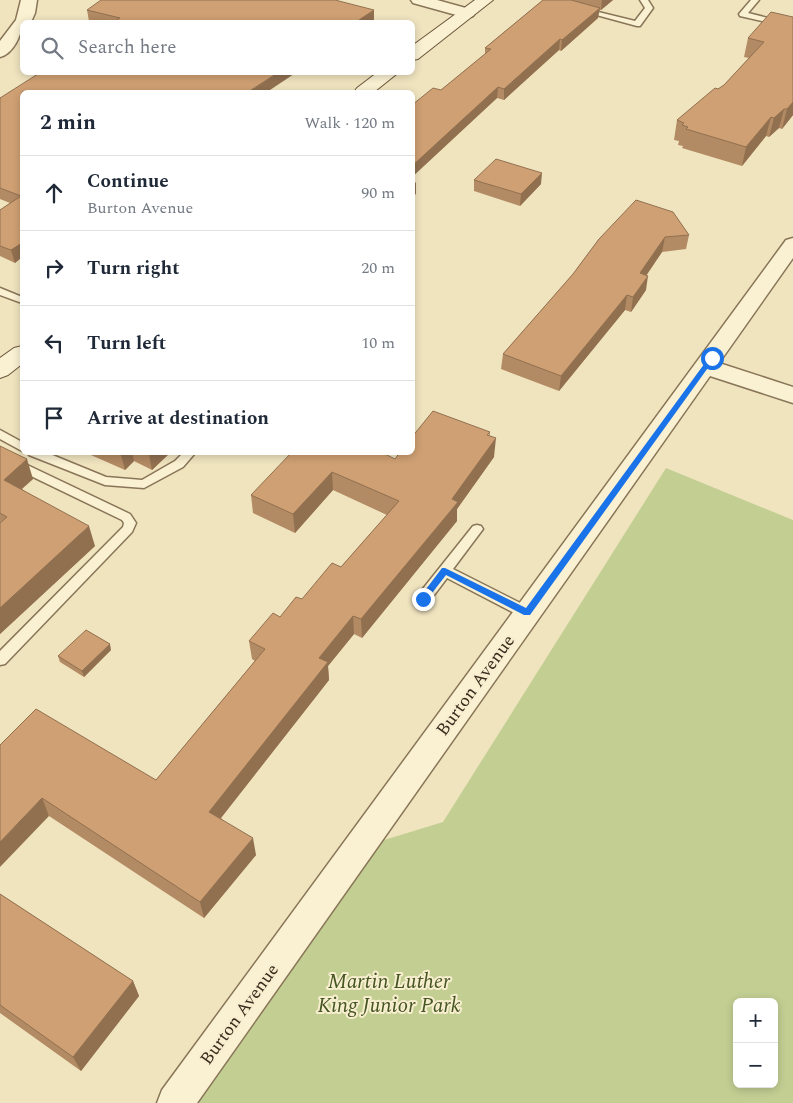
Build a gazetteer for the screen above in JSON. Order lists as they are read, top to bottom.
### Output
{
  "streets": {
    "street": ["Burton Avenue"]
  },
  "parks": ["Martin Luther King Junior Park"],
  "page": {
    "search": "Search here",
    "heading": ["2 min", "Walk · 120 m"],
    "list": [
      ["Continue", "Burton Avenue", "90 m"],
      ["Turn right", "20 m"],
      ["Turn left", "10 m"],
      "Arrive at destination"
    ],
    "map_buttons": ["+", "−"]
  }
}
